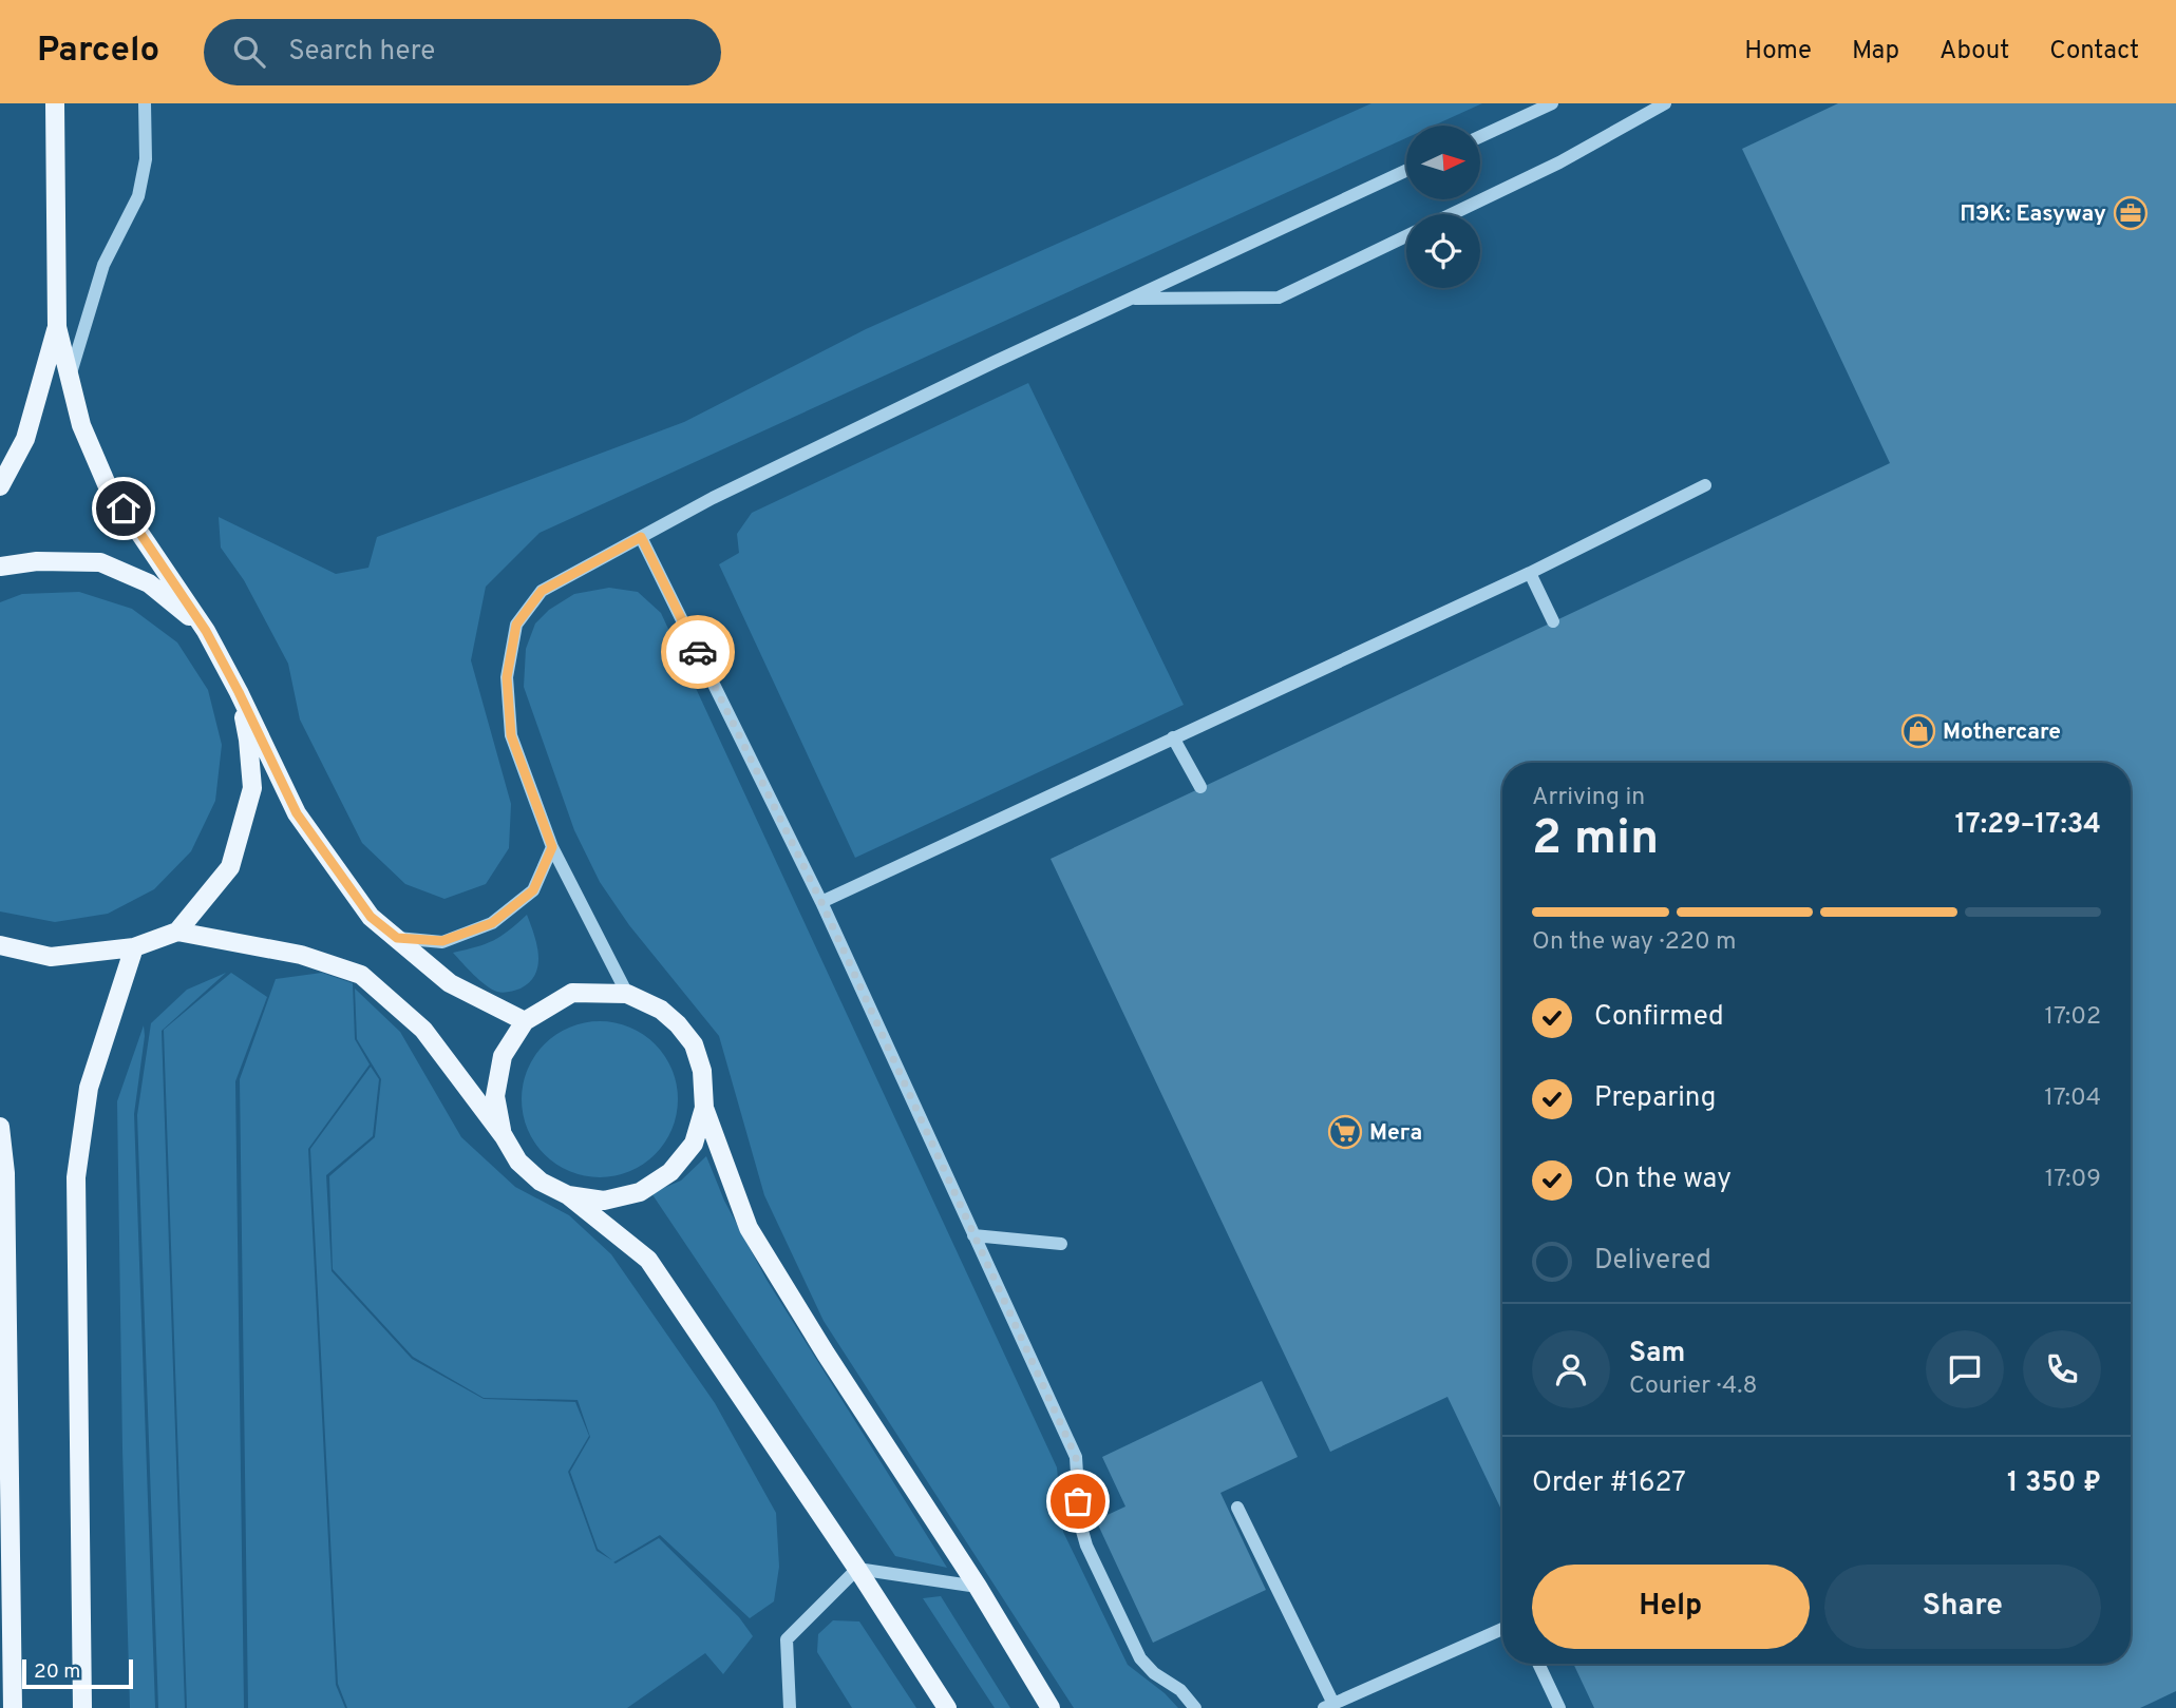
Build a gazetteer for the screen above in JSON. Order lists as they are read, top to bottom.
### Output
{
  "places": {
    "office": ["ПЭК: Easyway"],
    "shop": ["Mothercare"],
    "supermarket": ["Мега"]
  },
  "scale_bar": "20 m",
  "north": "right",
  "page": {
    "header": "Parcelo",
    "search": "Search here",
    "nav": [
      "Home",
      "Map",
      "About",
      "Contact"
    ],
    "heading": ["2 min", "Arriving in", "17:29–17:34"],
    "panel": [
      "Sam",
      "Courier · 4.8",
      "Order #1627",
      "1 350 ₽"
    ],
    "bar": "On the way · 220 m",
    "list": [
      ["Confirmed", "17:02"],
      ["Preparing", "17:04"],
      ["On the way", "17:09"],
      "Delivered"
    ],
    "buttons": ["Help", "Share"],
    "scale": "20 m"
  }
}
